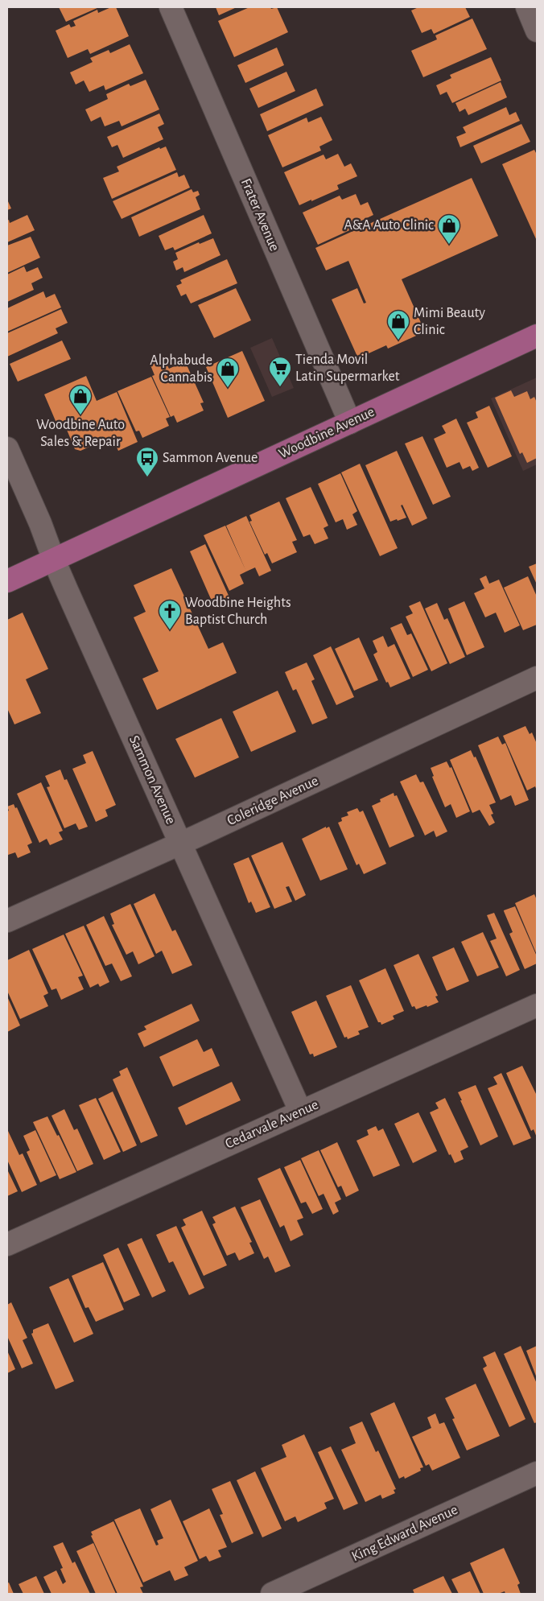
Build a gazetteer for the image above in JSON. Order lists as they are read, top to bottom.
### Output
{
  "streets": {
    "main road": ["Woodbine Avenue"],
    "street": [
      "Frater Avenue",
      "Sammon Avenue",
      "Coleridge Avenue",
      "Cedarvale Avenue",
      "King Edward Avenue"
    ]
  },
  "crossings": [
    ["Frater Avenue", "Woodbine Avenue"],
    ["Woodbine Avenue", "Sammon Avenue"],
    ["Sammon Avenue", "Coleridge Avenue"],
    ["Sammon Avenue", "Cedarvale Avenue"]
  ],
  "places": {
    "shop": [
      "A&A Auto Clinic",
      "Mimi Beauty Clinic",
      "Alphabude Cannabis",
      "Woodbine Auto Sales & Repair"
    ],
    "supermarket": ["Tienda Movil Latin Supermarket"],
    "bus stop": ["Sammon Avenue"],
    "church": ["Woodbine Heights Baptist Church"]
  }
}
